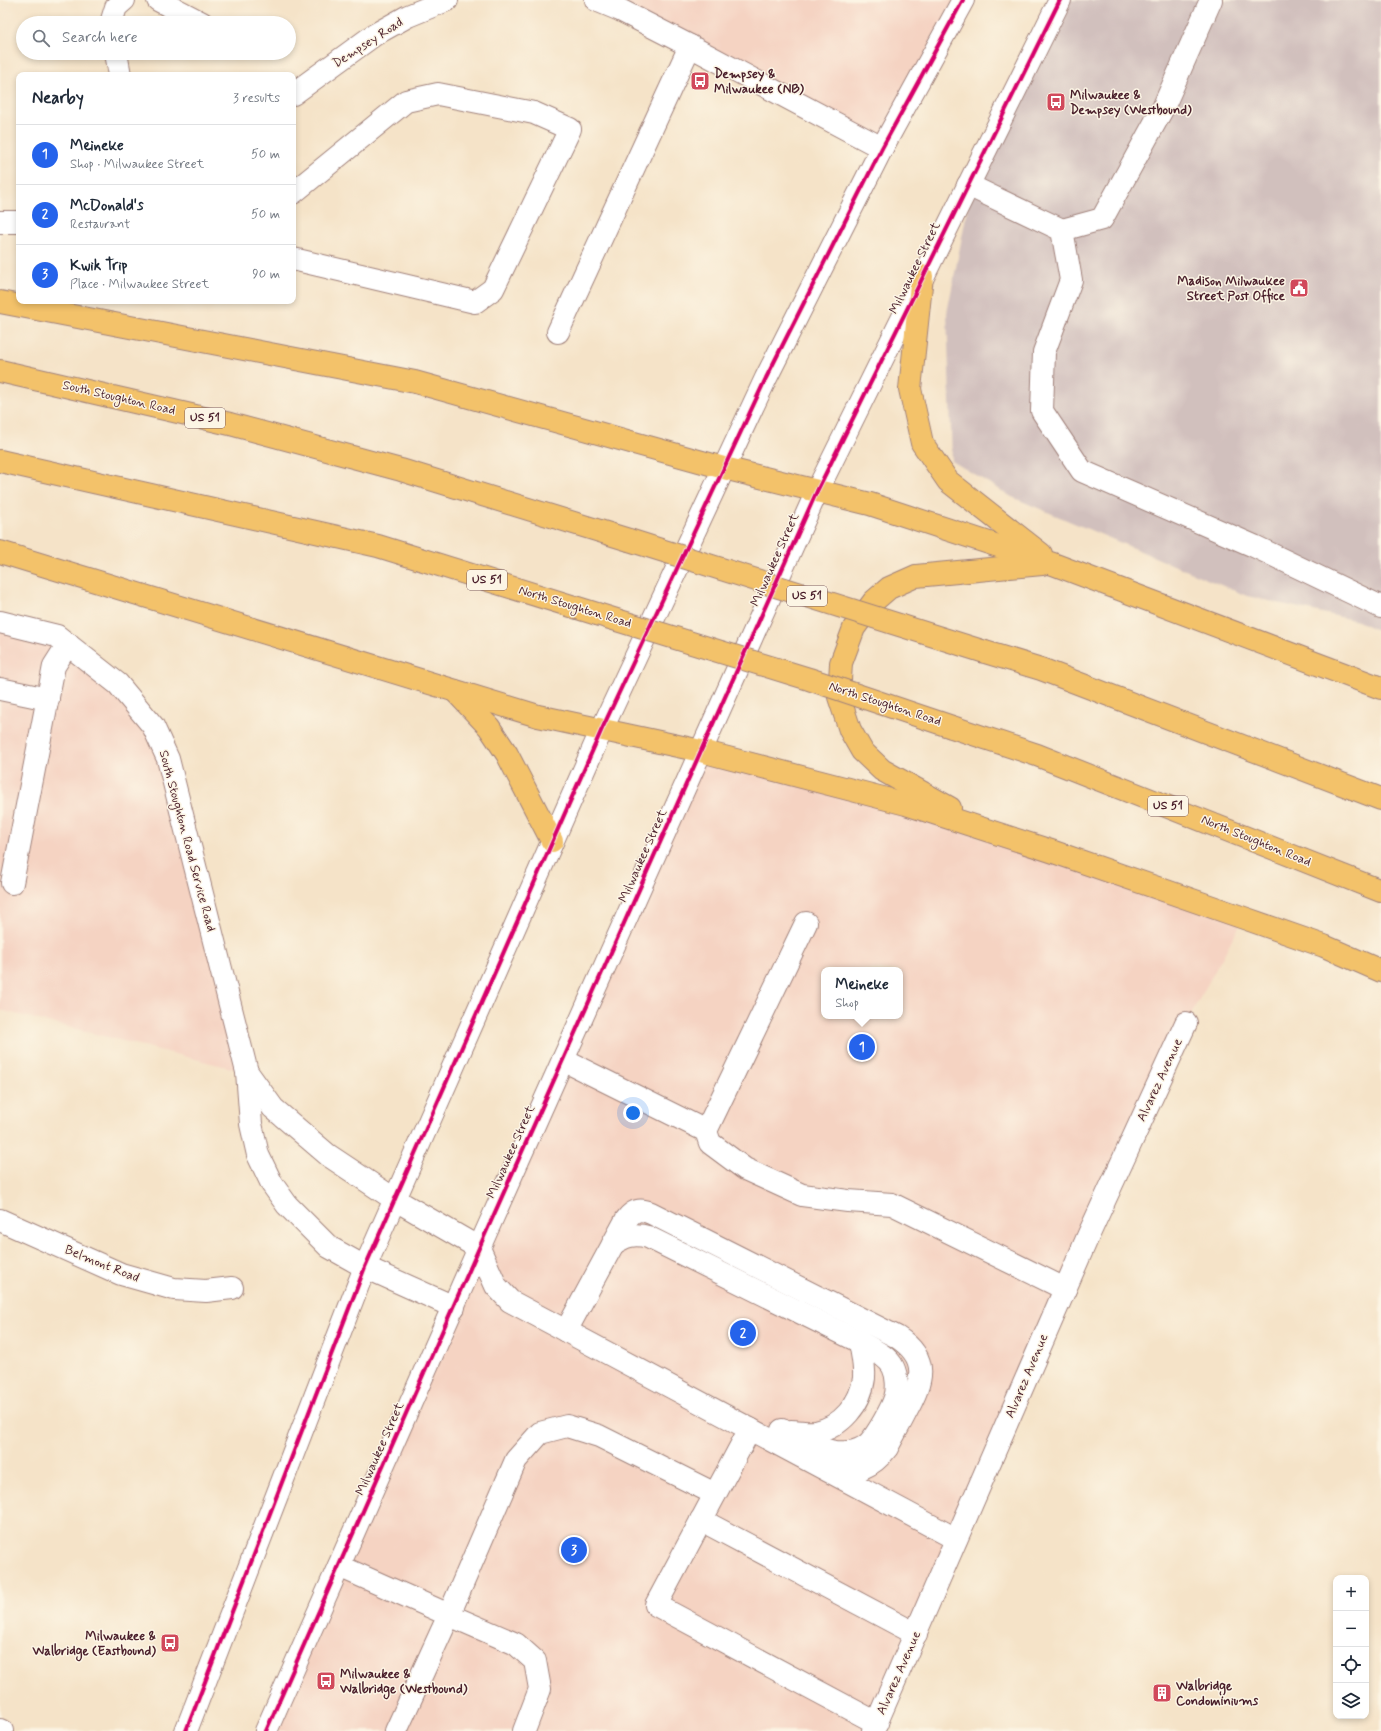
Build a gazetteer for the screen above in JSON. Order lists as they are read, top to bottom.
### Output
{
  "streets": {
    "main road": ["South Stoughton Road", "US 51", "North Stoughton Road"],
    "street": [
      "Dempsey Road",
      "Milwaukee Street",
      "South Stoughton Road Service Road",
      "Alvarez Avenue",
      "Belmont Road"
    ]
  },
  "crossings": [
    ["Milwaukee Street", "South Stoughton Road Service Road"]
  ],
  "places": {
    "bus stop": [
      "Dempsey & Milwaukee (NB)",
      "Milwaukee & Dempsey (Westbound)",
      "Milwaukee & Walbridge (Eastbound)",
      "Milwaukee & Walbridge (Westbound)"
    ],
    "public building": ["Madison Milwaukee Street Post Office"],
    "building": ["Walbridge Condominiums"]
  },
  "page": {
    "search": "Search here",
    "heading": ["Nearby", "3 results"],
    "list": [
      {
        "mark": "1",
        "name": "Meineke",
        "note": "Shop · Milwaukee Street",
        "value": "50 m"
      },
      {
        "mark": "2",
        "name": "McDonald's",
        "note": "Restaurant",
        "value": "50 m"
      },
      {
        "mark": "3",
        "name": "Kwik Trip",
        "note": "Place · Milwaukee Street",
        "value": "90 m"
      }
    ],
    "popup": ["Meineke", "Shop"],
    "pins": ["1", "2", "3"],
    "map_buttons": ["+", "−"]
  }
}
